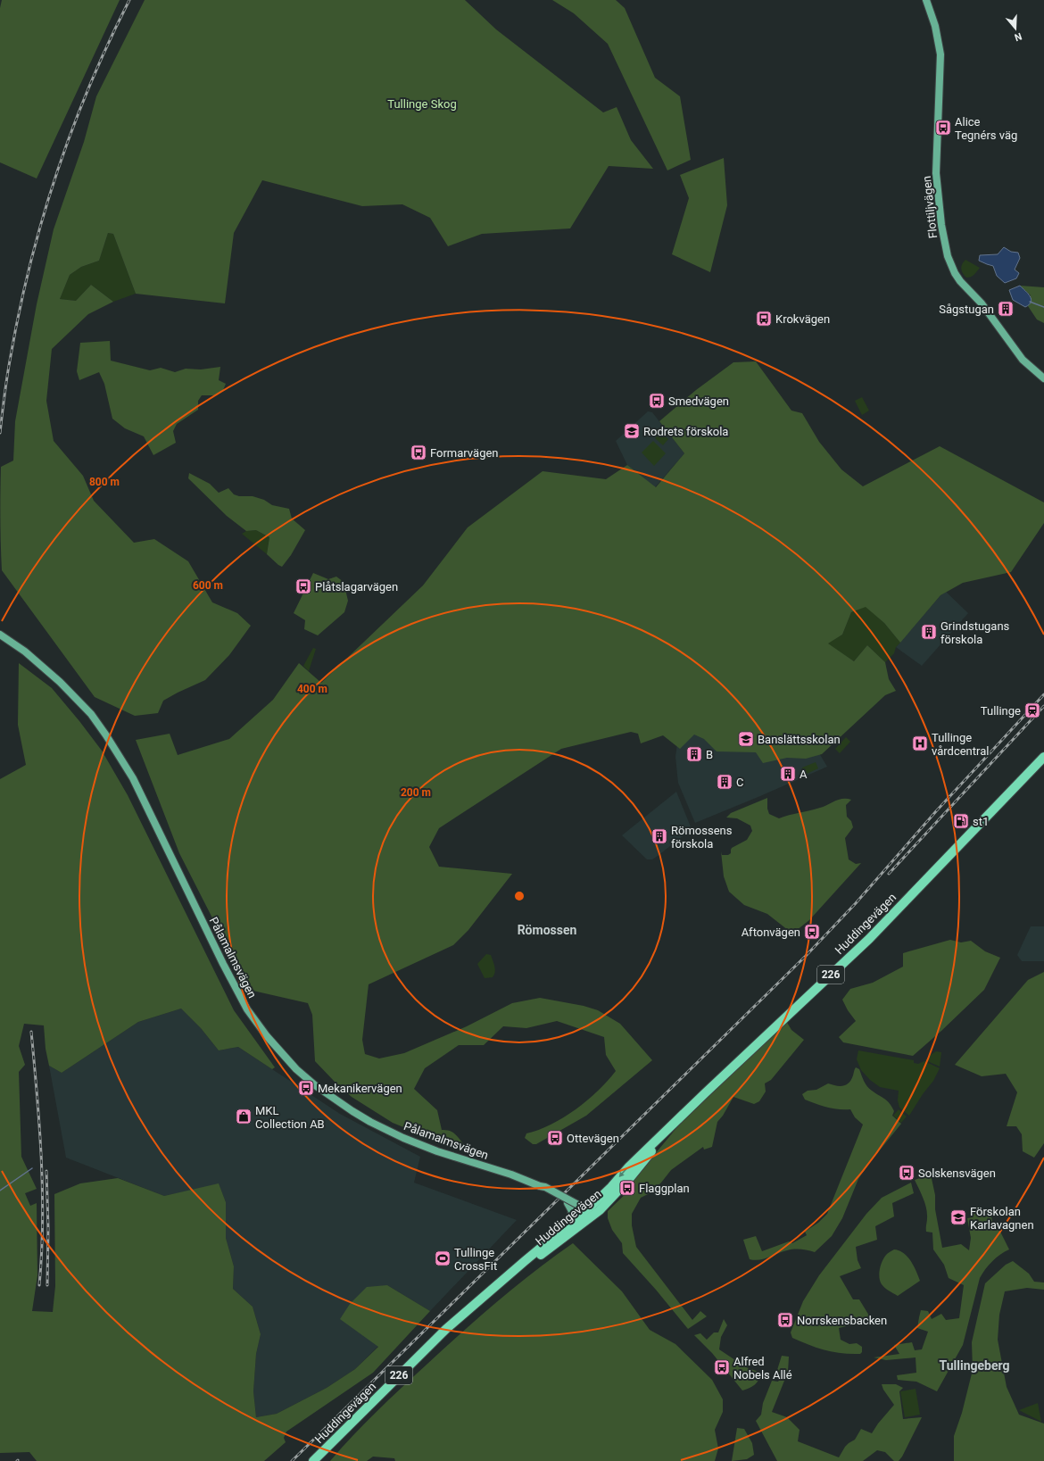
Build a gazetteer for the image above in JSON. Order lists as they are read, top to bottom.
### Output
{
  "streets": {
    "main road": ["Huddingevägen", "226"],
    "street": ["Flottiljvägen", "Pålamalmsvägen"]
  },
  "crossings": [
    ["Huddingevägen", "Pålamalmsvägen"]
  ],
  "districts": ["Römossen", "Tullingeberg"],
  "parks": ["Tullinge Skog"],
  "places": {
    "bus stop": [
      "Alice Tegnérs väg",
      "Krokvägen",
      "Smedvägen",
      "Formarvägen",
      "Plåtslagarvägen",
      "Aftonvägen",
      "Mekanikervägen",
      "Ottevägen",
      "Solskensvägen",
      "Flaggplan",
      "Norrskensbacken",
      "Alfred Nobels Allé"
    ],
    "building": [
      "Sågstugan",
      "Grindstugans förskola",
      "B",
      "A",
      "C",
      "Römossens förskola"
    ],
    "school or university": ["Rodrets förskola", "Banslättsskolan", "Förskolan Karlavagnen"],
    "station": ["Tullinge"],
    "hospital": ["Tullinge vårdcentral"],
    "fuel station": ["st1"],
    "shop": ["MKL Collection AB"],
    "sports": ["Tullinge CrossFit"]
  },
  "north": "bottom",
  "rings": [
    "800 m",
    "600 m",
    "400 m",
    "200 m"
  ]
}
